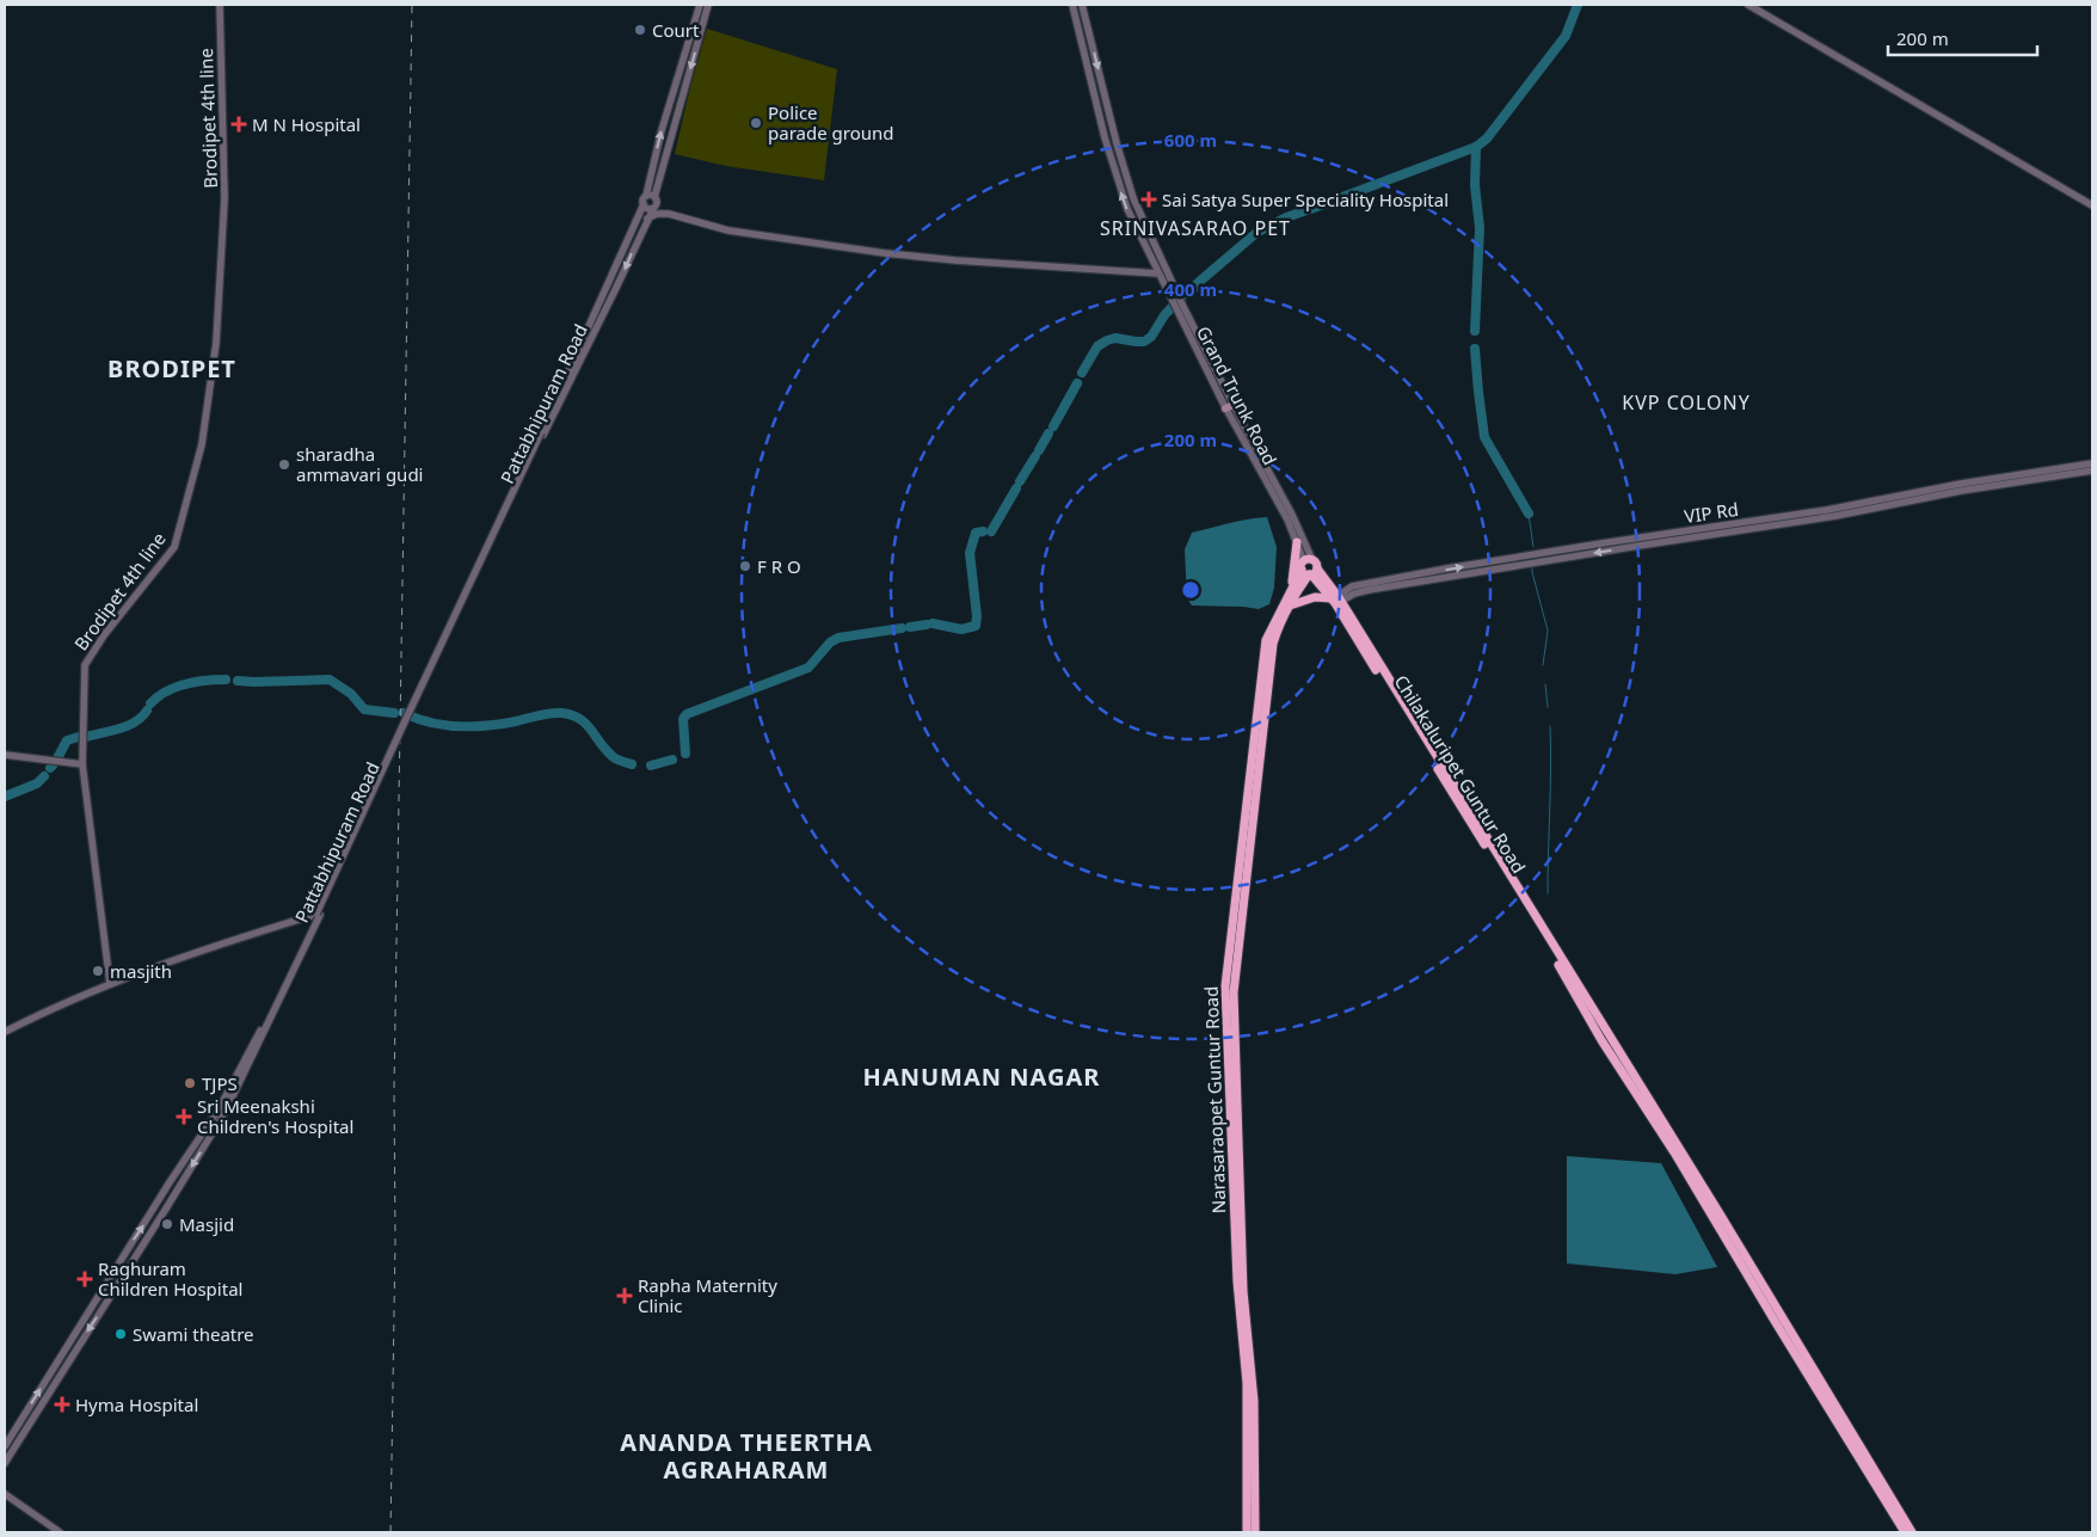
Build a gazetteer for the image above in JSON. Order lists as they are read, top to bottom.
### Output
{
  "streets": {
    "highway": ["Chilakaluripet Guntur Road", "Narasaraopet Guntur Road"],
    "street": [
      "Brodipet 4th line",
      "Grand Trunk Road",
      "Pattabhipuram Road",
      "VIP Rd"
    ]
  },
  "crossings": [
    ["Grand Trunk Road", "Chilakaluripet Guntur Road"],
    ["Grand Trunk Road", "Narasaraopet Guntur Road"],
    ["VIP Rd", "Chilakaluripet Guntur Road"],
    ["Chilakaluripet Guntur Road", "Narasaraopet Guntur Road"]
  ],
  "districts": [
    "SRINIVASARAO PET",
    "BRODIPET",
    "KVP COLONY",
    "HANUMAN NAGAR",
    "ANANDA THEERTHA AGRAHARAM"
  ],
  "places": {
    "other": [
      "Court",
      "Police parade ground",
      "sharadha ammavari gudi",
      "F R O",
      "masjith",
      "TJPS",
      "Masjid",
      "Swami theatre"
    ],
    "health": [
      "M N Hospital",
      "Sai Satya Super Speciality Hospital",
      "Sri Meenakshi Children's Hospital",
      "Raghuram Children Hospital",
      "Rapha Maternity Clinic",
      "Hyma Hospital"
    ]
  },
  "scale_bar": "200 m",
  "rings": ["600 m", "400 m", "200 m"]
}
